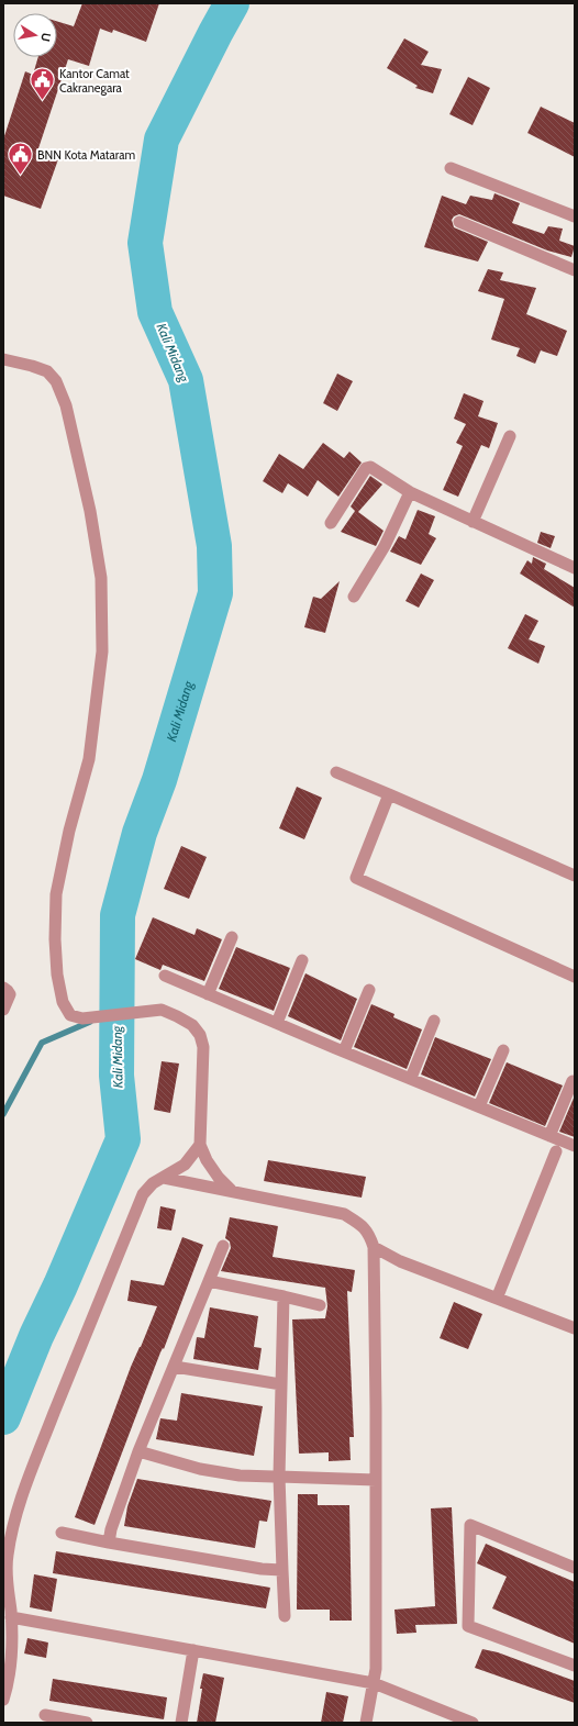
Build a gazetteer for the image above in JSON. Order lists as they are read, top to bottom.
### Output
{
  "water": ["Kali Midang"],
  "places": {
    "public building": ["Kantor Camat Cakranegara", "BNN Kota Mataram"]
  },
  "north": "right"
}
